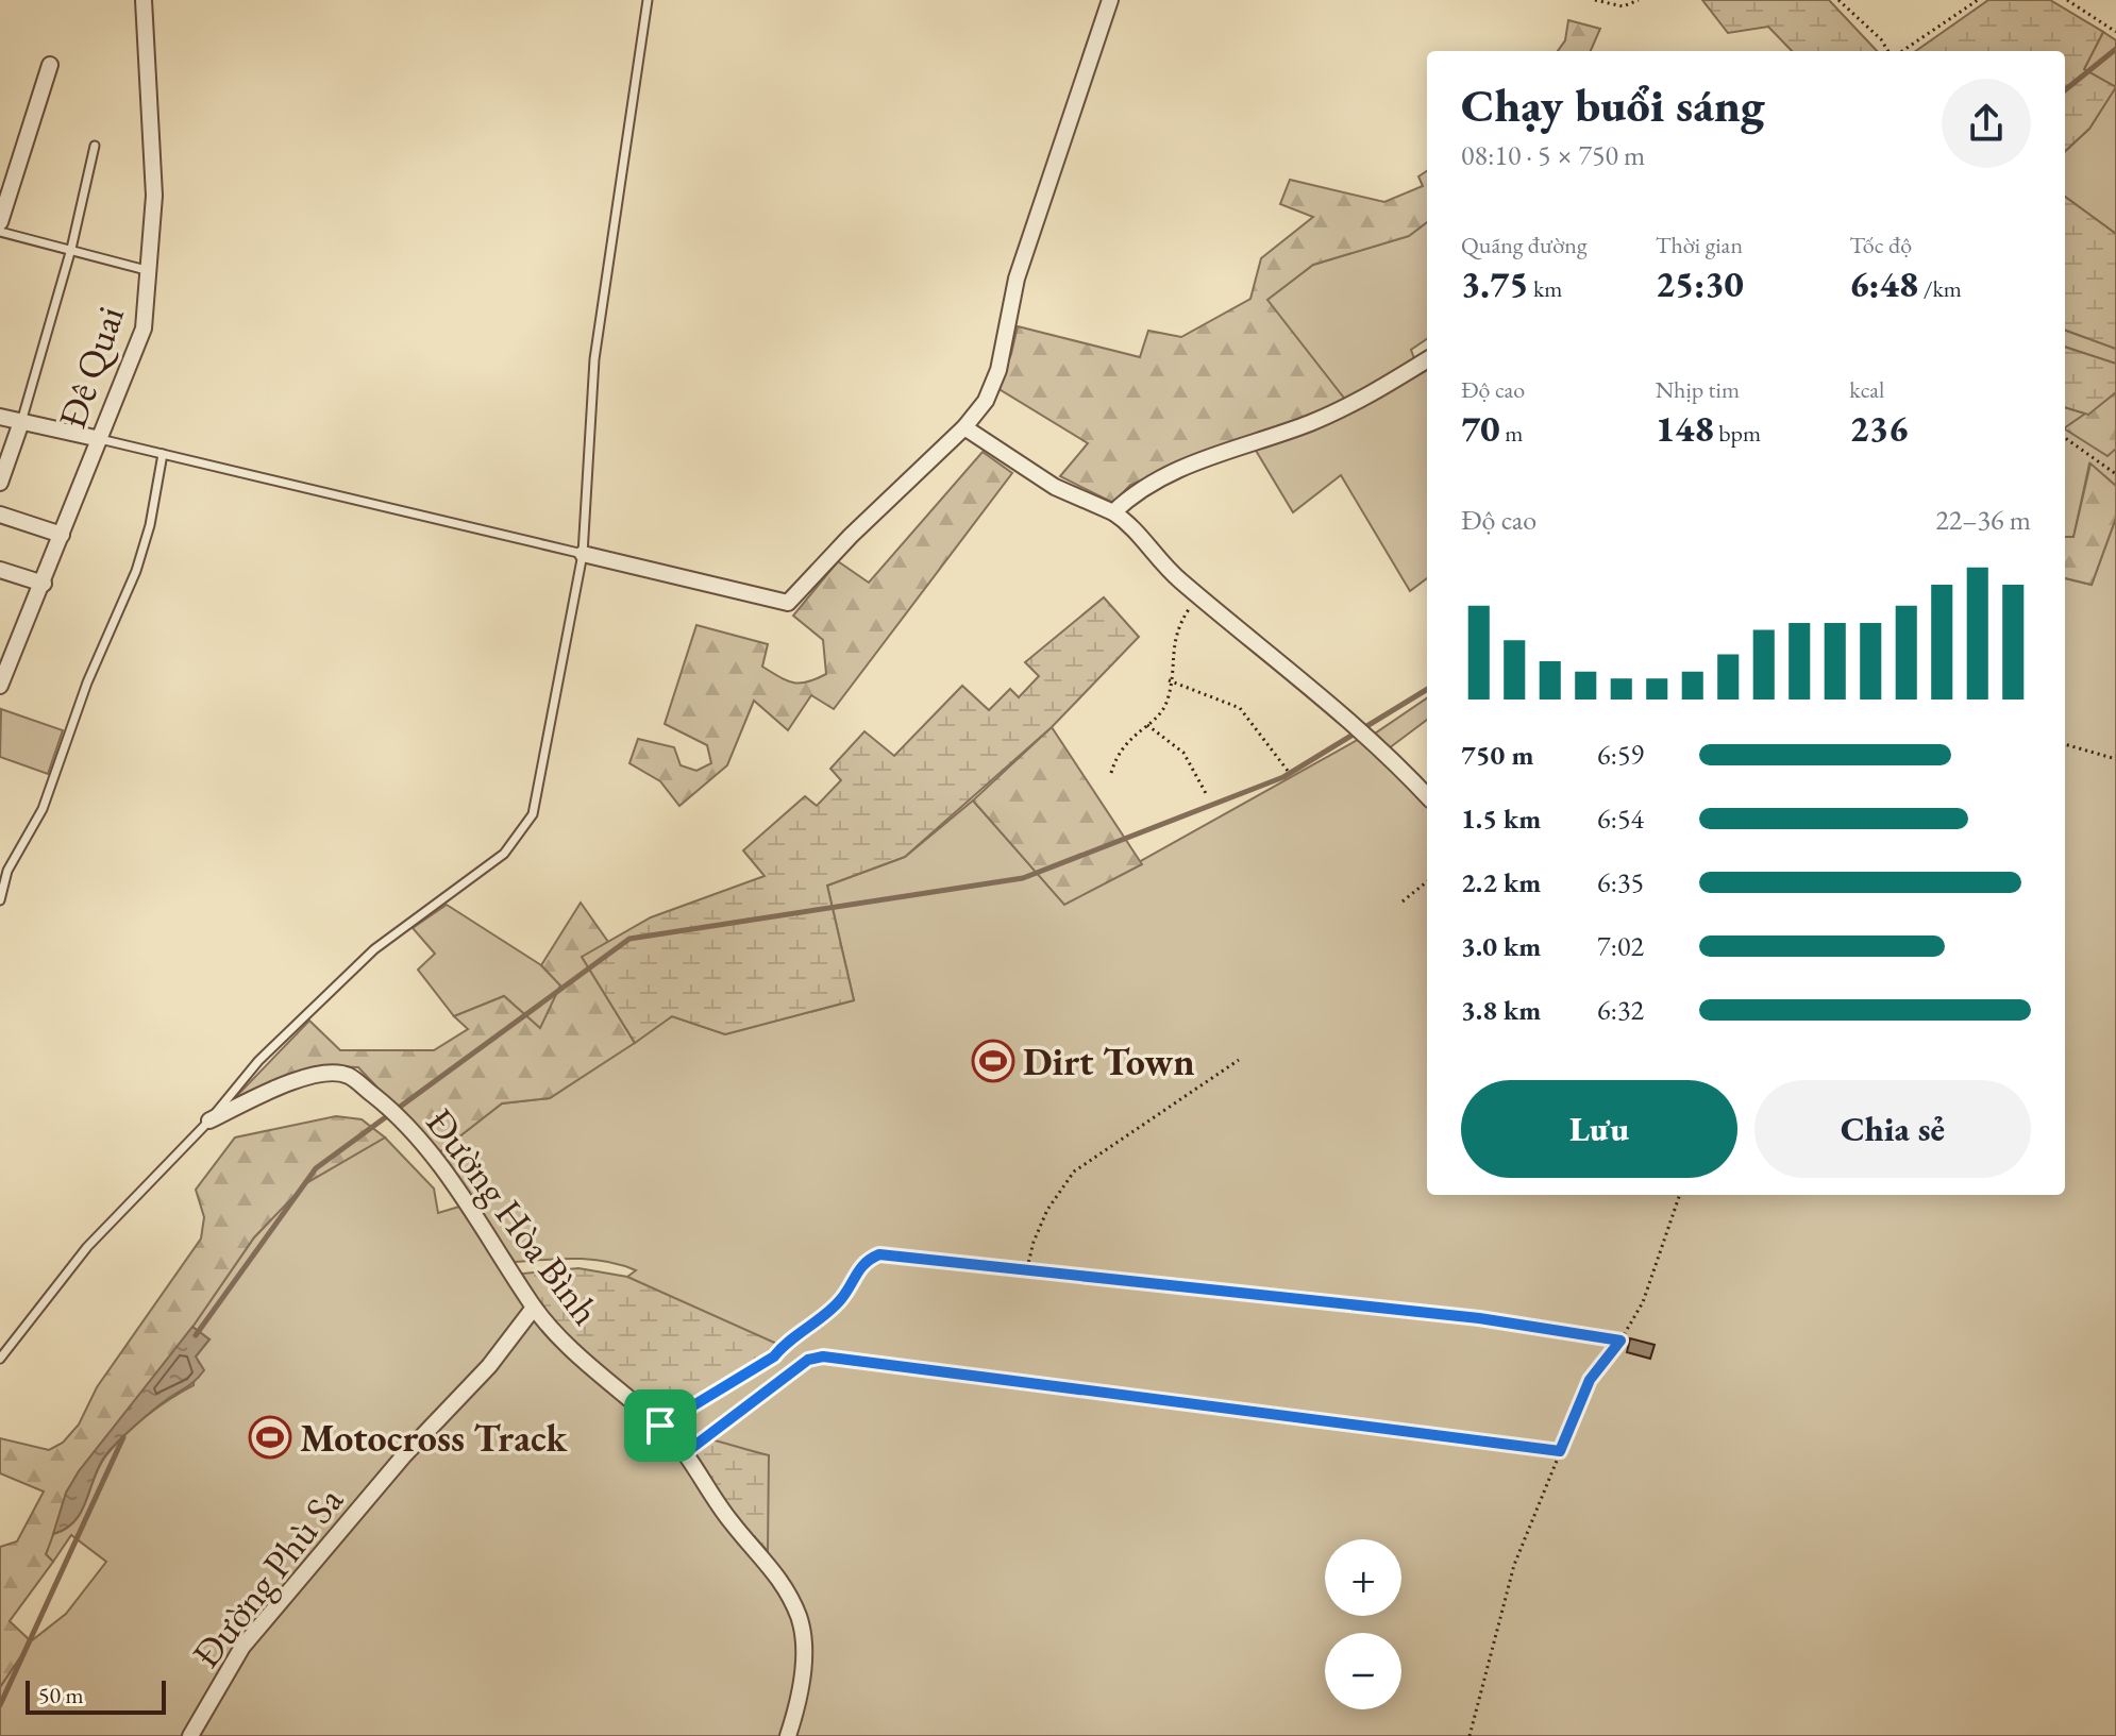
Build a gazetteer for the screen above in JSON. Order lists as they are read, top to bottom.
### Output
{
  "streets": {
    "street": ["Đê Quai", "Đường Hòa Bình", "Đường Phù Sa"]
  },
  "crossings": [
    ["Đường Hòa Bình", "Đường Phù Sa"]
  ],
  "places": {
    "sports": ["Dirt Town", "Motocross Track"]
  },
  "scale_bar": "50 m",
  "page": {
    "heading": ["Chạy buổi sáng", "08:10 · 5 × 750 m"],
    "stats": [
      ["Quãng đường", "3.75 km"],
      ["Thời gian", "25:30"],
      ["Tốc độ", "6:48 /km"],
      ["Độ cao", "70 m"],
      ["Nhịp tim", "148 bpm"],
      ["kcal", "236"]
    ],
    "chart": ["Độ cao", "22–36 m"],
    "list": [
      {
        "name": "750 m",
        "note": "6:59"
      },
      {
        "name": "1.5 km",
        "note": "6:54"
      },
      {
        "name": "2.2 km",
        "note": "6:35"
      },
      {
        "name": "3.0 km",
        "note": "7:02"
      },
      {
        "name": "3.8 km",
        "note": "6:32"
      }
    ],
    "buttons": ["Lưu", "Chia sẻ"],
    "map_buttons": ["+", "−"],
    "scale": "50 m"
  }
}
